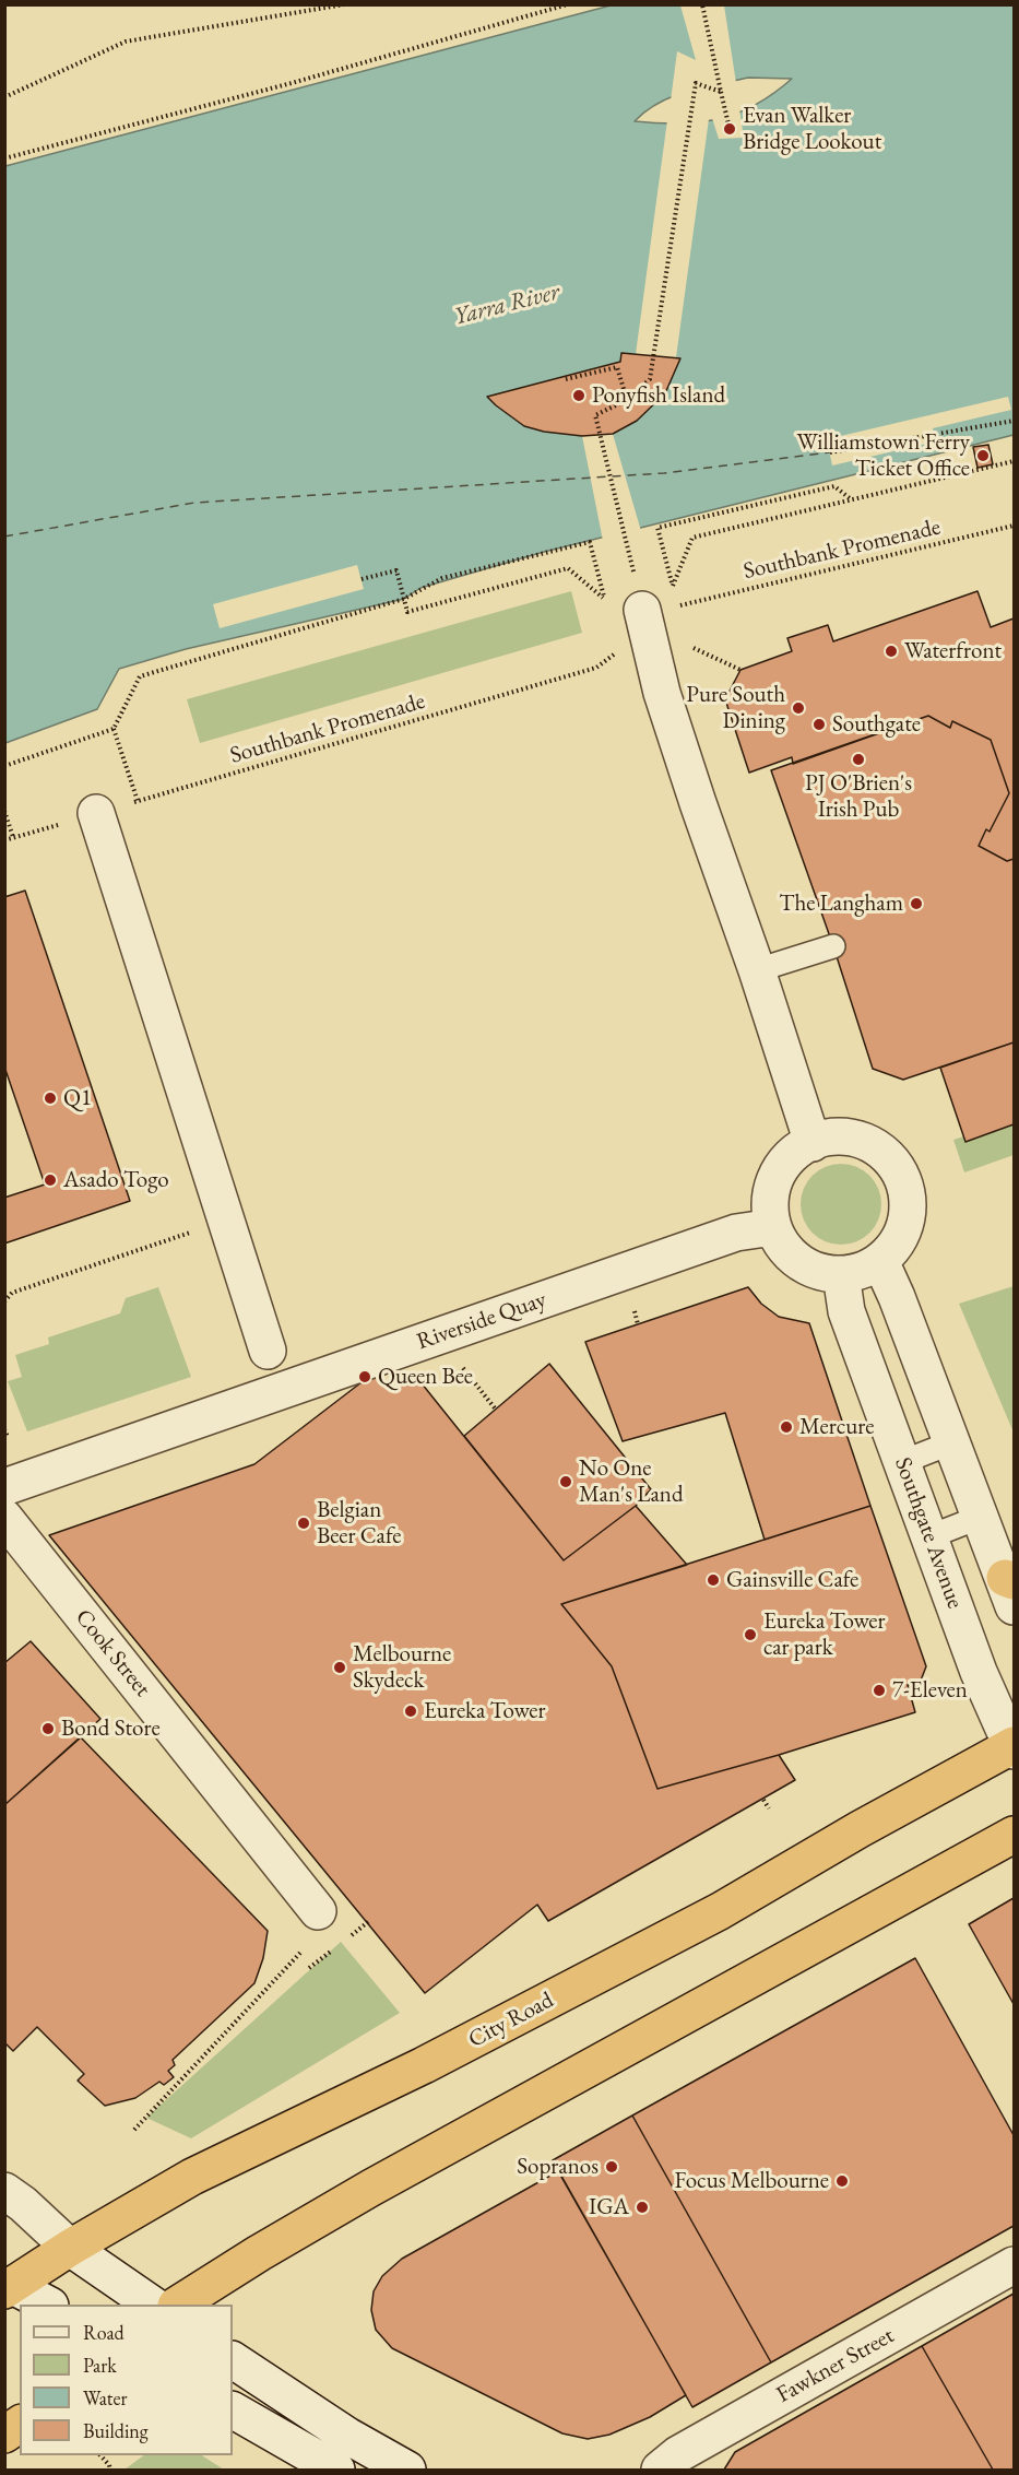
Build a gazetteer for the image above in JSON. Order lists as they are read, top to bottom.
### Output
{
  "streets": {
    "highway": ["City Road"],
    "street": [
      "Riverside Quay",
      "Southgate Avenue",
      "Cook Street",
      "Fawkner Street"
    ],
    "path": ["Southbank Promenade"]
  },
  "crossings": [
    ["Riverside Quay", "Southgate Avenue"],
    ["Southgate Avenue", "City Road"]
  ],
  "water": ["Yarra River"],
  "places": [
    "Evan Walker Bridge Lookout",
    "Ponyfish Island",
    "Williamstown Ferry Ticket Office",
    "Waterfront",
    "Pure South Dining",
    "Southgate",
    "PJ O'Brien's Irish Pub",
    "The Langham",
    "Q1",
    "Asado Togo",
    "Queen Bee",
    "Mercure",
    "No One Man's Land",
    "Belgian Beer Cafe",
    "Gainsville Cafe",
    "Eureka Tower car park",
    "Melbourne Skydeck",
    "7-Eleven",
    "Eureka Tower",
    "Bond Store",
    "Sopranos",
    "Focus Melbourne",
    "IGA"
  ],
  "legend": [
    "Road",
    "Park",
    "Water",
    "Building"
  ]
}
